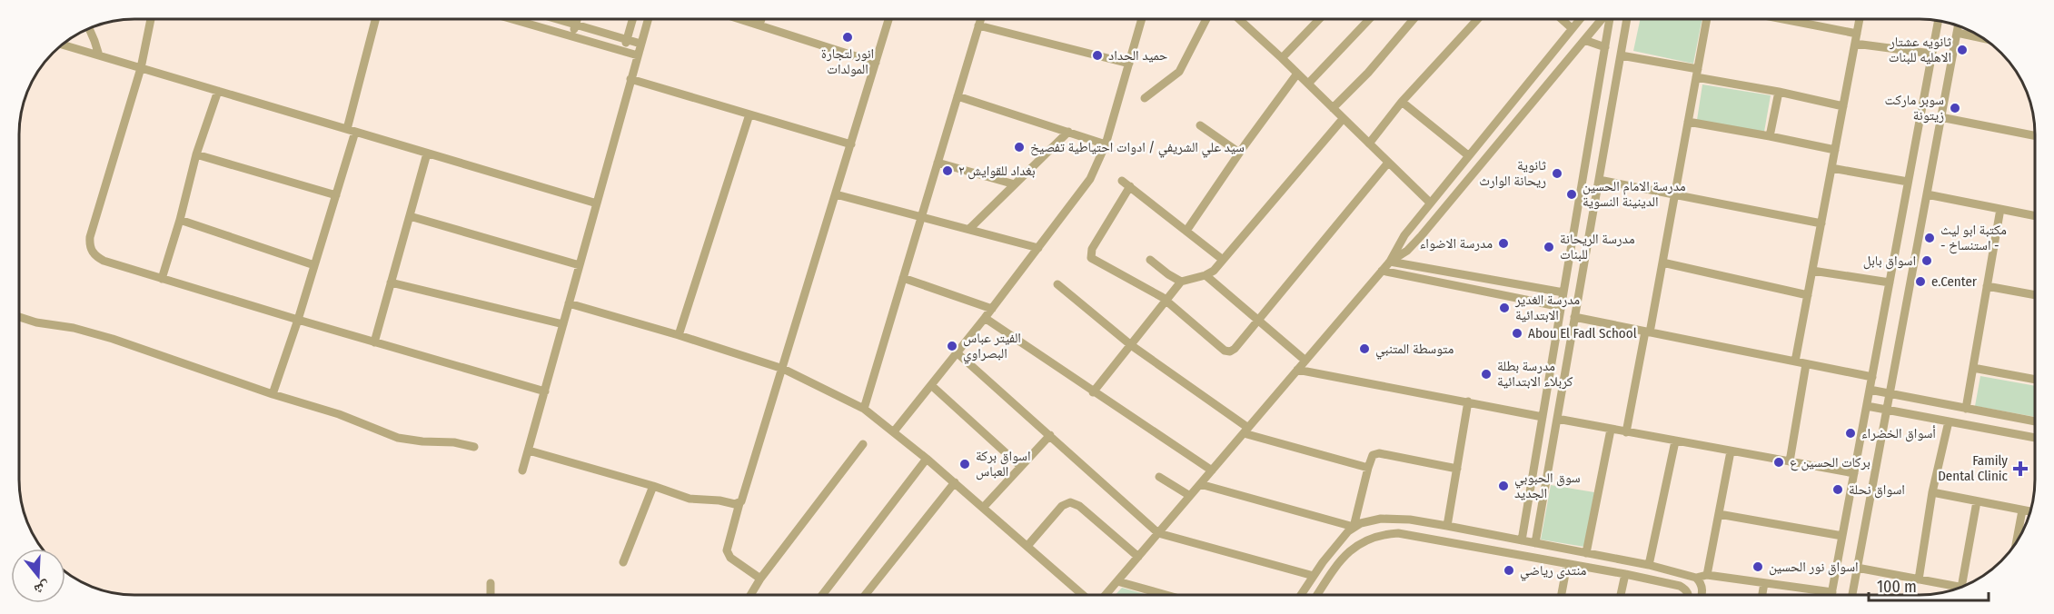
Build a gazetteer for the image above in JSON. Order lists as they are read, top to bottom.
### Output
{
  "places": {
    "other": [
      "انور لتجارة المولدات",
      "ثانويه عشتار الاهليه للبنات",
      "حميد الحداد",
      "سوبر ماركت زيتونة",
      "سيد علي الشريفي / ادوات احتياطية تفصيخ",
      "بغداد للقوايش ٢",
      "ثانوية ريحانة الوارث",
      "مدرسة الامام الحسين الدينينة النسوية",
      "مكتبة ابو ليث - استنساخ -",
      "مدرسة الاضواء",
      "مدرسة الريحانة للبنات",
      "اسواق بابل",
      "e.Center",
      "مدرسة الغدير الابتدائية",
      "Abou El Fadl School",
      "الفيتر عباس البصراوي",
      "متوسطة المتنبي",
      "مدرسة بطلة كربلاء الابتدائية",
      "أسواق الخضراء",
      "بركات الحسين ع",
      "اسواق بركة العباس",
      "سوق الحبوبي الجديد",
      "اسواق نحلة",
      "اسواق نور الحسين",
      "منتدى رياضي"
    ],
    "health": ["Family Dental Clinic"]
  },
  "scale_bar": "100 m",
  "north": "bottom"
}
